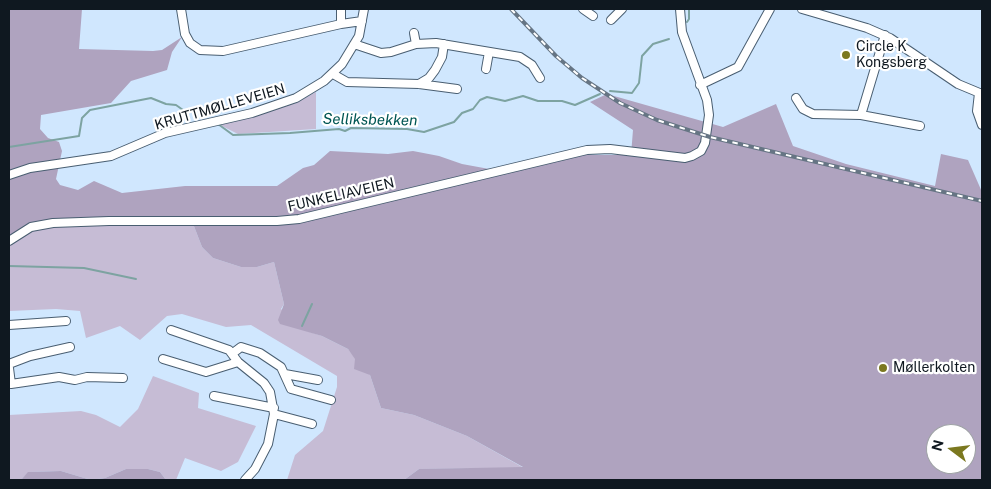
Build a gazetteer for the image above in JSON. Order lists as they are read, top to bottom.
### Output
{
  "streets": {
    "street": ["KRUTTMØLLEVEIEN", "FUNKELIAVEIEN"]
  },
  "water": ["Selliksbekken"],
  "places": ["Circle K Kongsberg", "Møllerkolten"],
  "north": "left"
}
